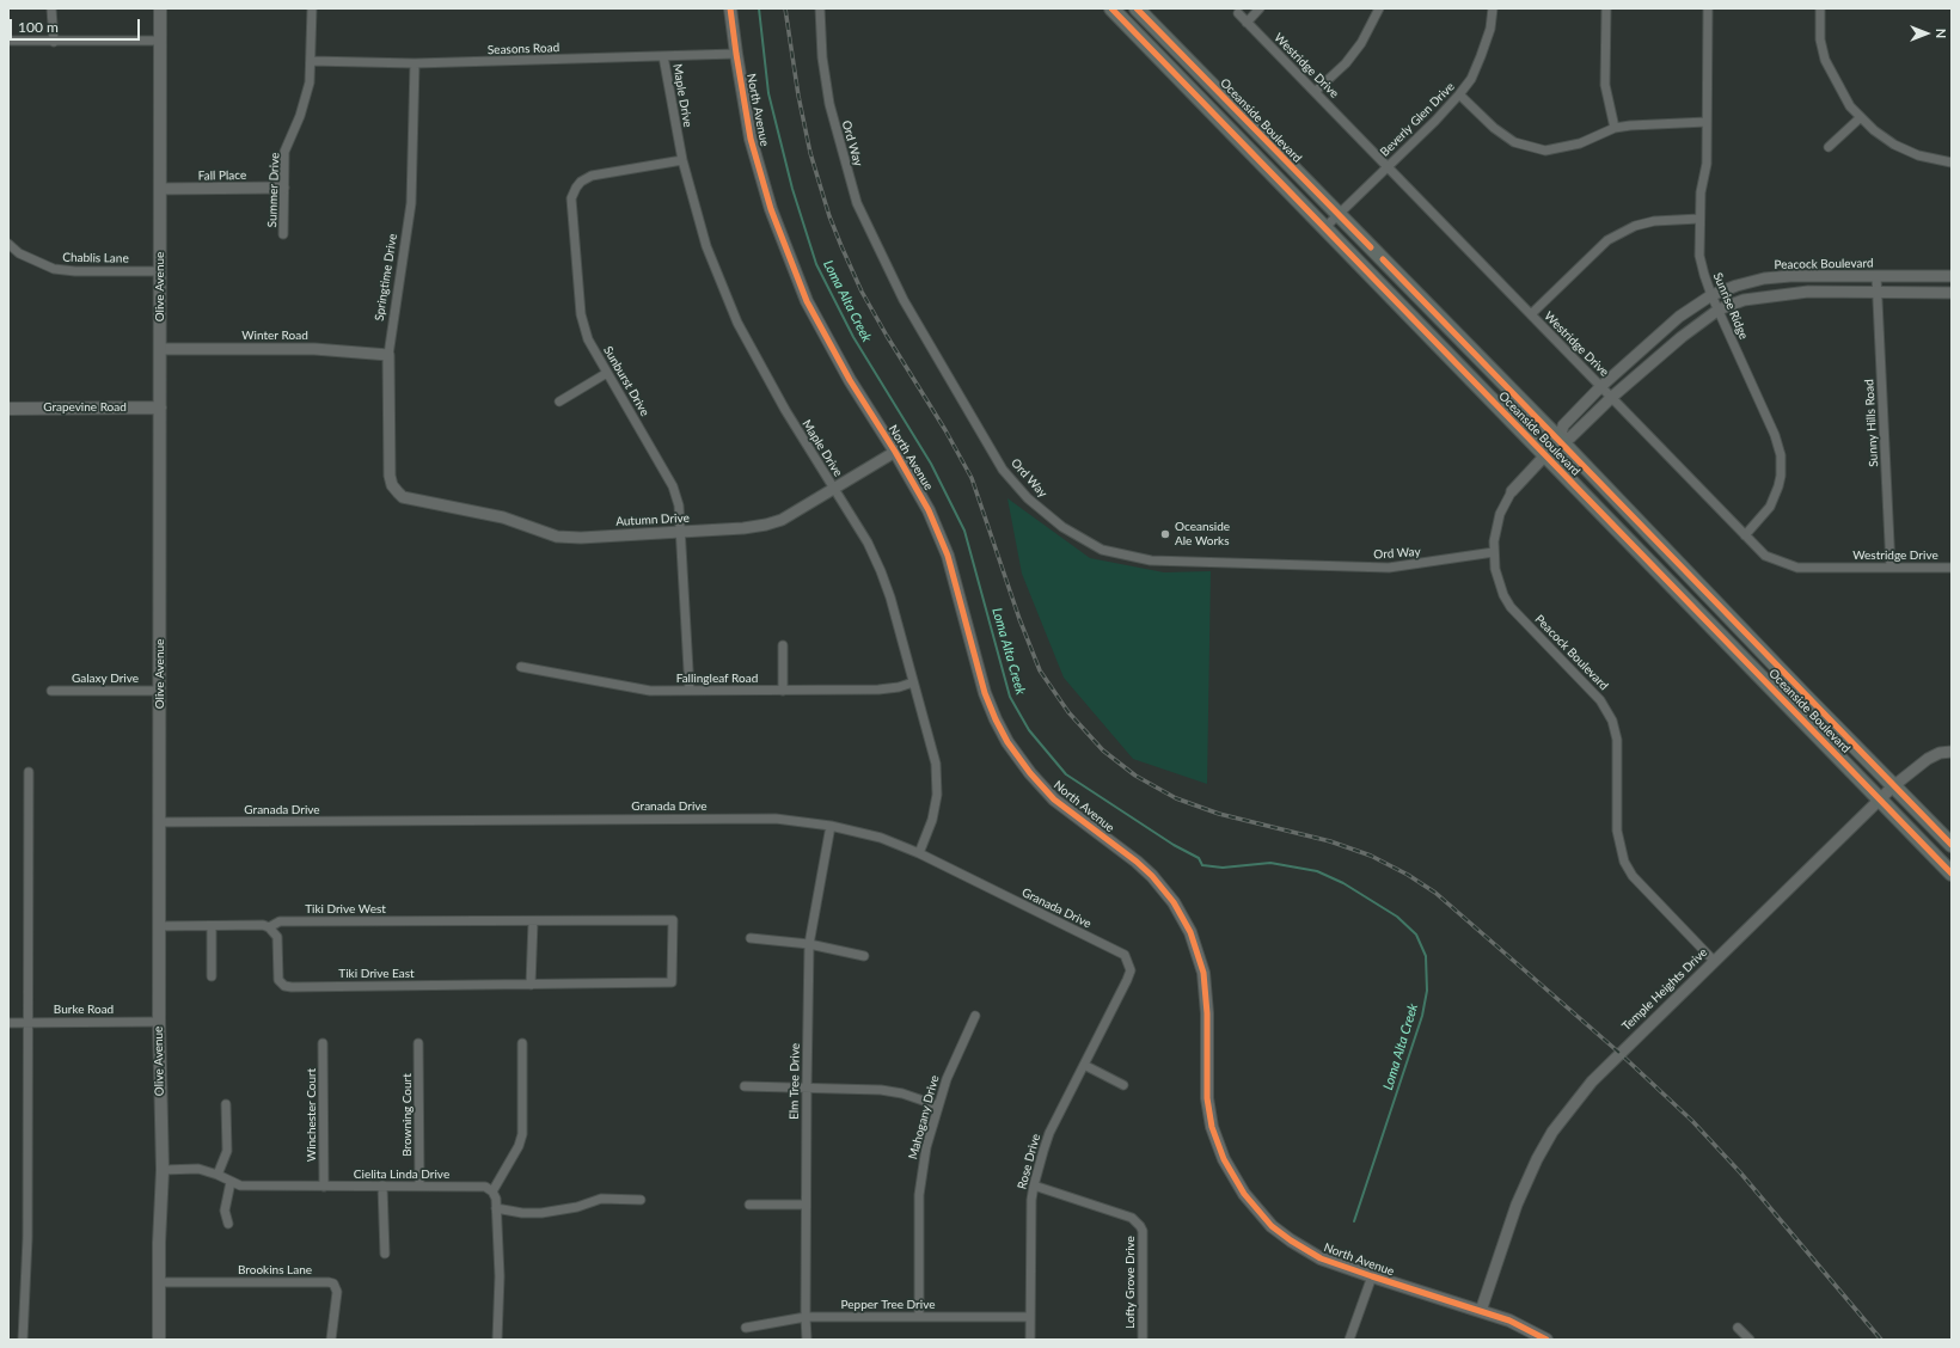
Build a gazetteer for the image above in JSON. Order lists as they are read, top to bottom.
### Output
{
  "streets": {
    "main road": [
      "North Avenue",
      "Oceanside Boulevard",
      "Olive Avenue",
      "Grapevine Road"
    ],
    "street": [
      "Seasons Road",
      "Westridge Drive",
      "Maple Drive",
      "Beverly Glen Drive",
      "Ord Way",
      "Fall Place",
      "Summer Drive",
      "Chablis Lane",
      "Peacock Boulevard",
      "Springtime Drive",
      "Sunrise Ridge",
      "Winter Road",
      "Sunburst Drive",
      "Sunny Hills Road",
      "Autumn Drive",
      "Galaxy Drive",
      "Fallingleaf Road",
      "Granada Drive",
      "Tiki Drive West",
      "Tiki Drive East",
      "Temple Heights Drive",
      "Burke Road",
      "Elm Tree Drive",
      "Winchester Court",
      "Browning Court",
      "Mahogany Drive",
      "Rose Drive",
      "Cielita Linda Drive",
      "Brookins Lane",
      "Lofty Grove Drive",
      "Pepper Tree Drive"
    ]
  },
  "crossings": [
    ["Seasons Road", "Maple Drive"],
    ["Seasons Road", "North Avenue"],
    ["Seasons Road", "Summer Drive"],
    ["Seasons Road", "Springtime Drive"],
    ["Westridge Drive", "Beverly Glen Drive"],
    ["Westridge Drive", "Peacock Boulevard"],
    ["Westridge Drive", "Sunrise Ridge"],
    ["Westridge Drive", "Sunny Hills Road"],
    ["Maple Drive", "Sunburst Drive"],
    ["Maple Drive", "Autumn Drive"],
    ["Maple Drive", "Fallingleaf Road"],
    ["Maple Drive", "Granada Drive"],
    ["North Avenue", "Autumn Drive"],
    ["North Avenue", "Temple Heights Drive"],
    ["Beverly Glen Drive", "Oceanside Boulevard"],
    ["Oceanside Boulevard", "Peacock Boulevard"],
    ["Oceanside Boulevard", "Temple Heights Drive"],
    ["Ord Way", "Peacock Boulevard"],
    ["Fall Place", "Summer Drive"],
    ["Fall Place", "Olive Avenue"],
    ["Chablis Lane", "Olive Avenue"],
    ["Peacock Boulevard", "Sunrise Ridge"],
    ["Peacock Boulevard", "Sunny Hills Road"],
    ["Peacock Boulevard", "Temple Heights Drive"],
    ["Springtime Drive", "Winter Road"],
    ["Springtime Drive", "Autumn Drive"],
    ["Olive Avenue", "Winter Road"],
    ["Olive Avenue", "Grapevine Road"],
    ["Olive Avenue", "Galaxy Drive"],
    ["Olive Avenue", "Granada Drive"],
    ["Olive Avenue", "Tiki Drive West"],
    ["Olive Avenue", "Burke Road"],
    ["Olive Avenue", "Cielita Linda Drive"],
    ["Olive Avenue", "Brookins Lane"],
    ["Sunburst Drive", "Autumn Drive"],
    ["Sunburst Drive", "Fallingleaf Road"],
    ["Granada Drive", "Elm Tree Drive"],
    ["Granada Drive", "Rose Drive"],
    ["Tiki Drive West", "Tiki Drive East"],
    ["Elm Tree Drive", "Pepper Tree Drive"],
    ["Winchester Court", "Cielita Linda Drive"],
    ["Browning Court", "Cielita Linda Drive"],
    ["Mahogany Drive", "Pepper Tree Drive"],
    ["Rose Drive", "Lofty Grove Drive"],
    ["Rose Drive", "Pepper Tree Drive"]
  ],
  "water": ["Loma Alta Creek"],
  "places": ["Oceanside Ale Works"],
  "scale_bar": "100 m",
  "north": "right"
}
